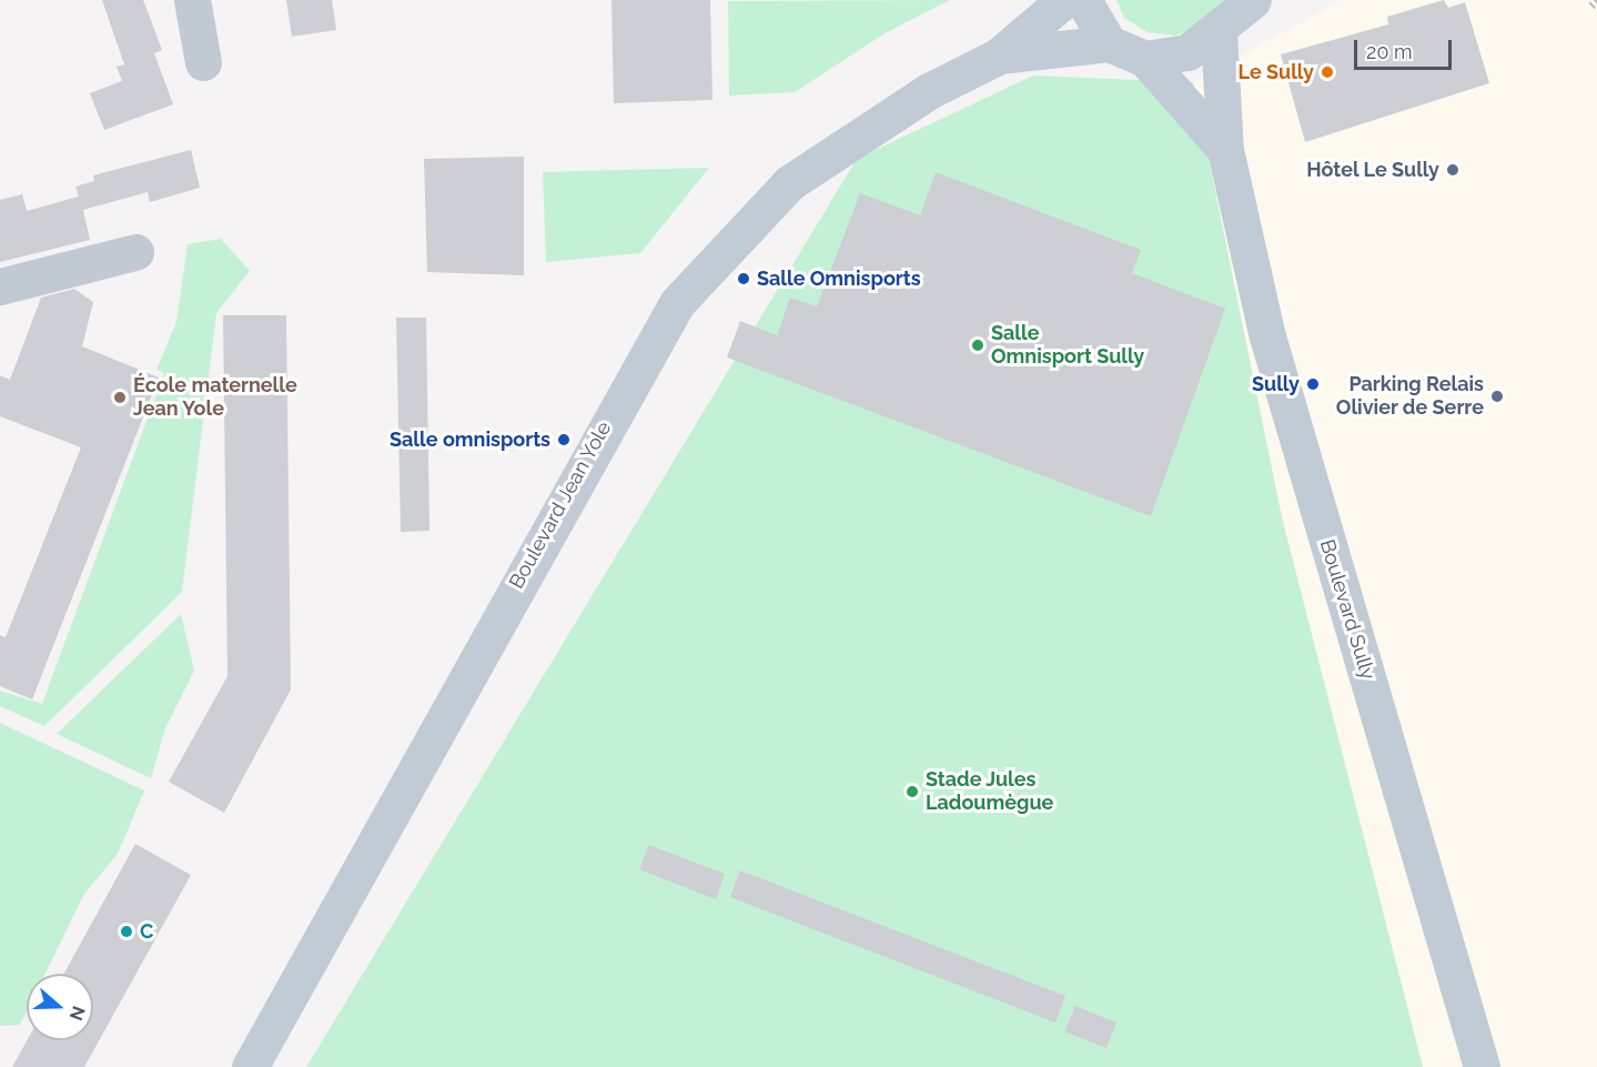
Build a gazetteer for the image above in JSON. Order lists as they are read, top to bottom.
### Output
{
  "streets": {
    "main road": ["Boulevard Jean Yole", "Boulevard Sully"]
  },
  "places": [
    "Le Sully",
    "Hôtel Le Sully",
    "Salle Omnisports",
    "Salle Omnisport Sully",
    "Sully",
    "Parking Relais Olivier de Serre",
    "École maternelle Jean Yole",
    "Salle omnisports",
    "Stade Jules Ladoumègue",
    "C"
  ],
  "scale_bar": "20 m",
  "north": "right"
}
